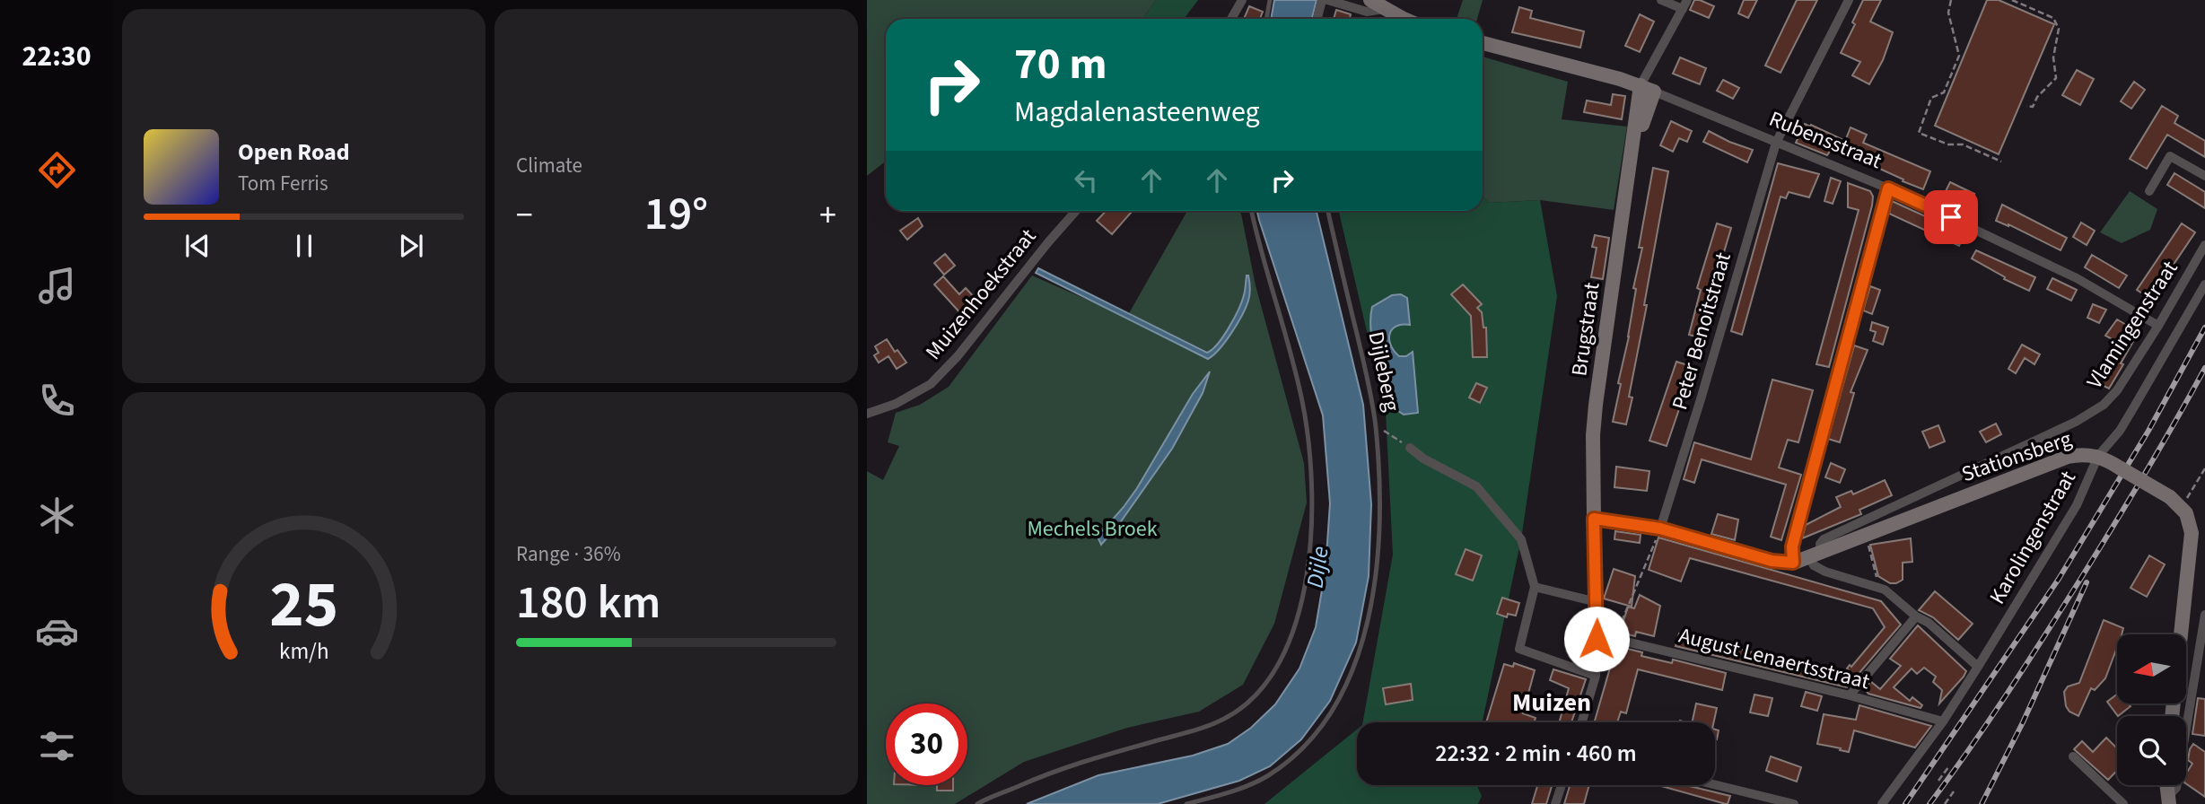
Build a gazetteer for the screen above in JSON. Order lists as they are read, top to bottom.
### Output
{
  "streets": {
    "street": [
      "Rubensstraat",
      "Muizenhoekstraat",
      "Vlamingenstraat",
      "Brugstraat",
      "Peter Benoitstraat",
      "Stationsberg",
      "Karolingenstraat",
      "August Lenaertsstraat"
    ],
    "lane": ["Dijleberg"]
  },
  "crossings": [
    ["Rubensstraat", "Vlamingenstraat"],
    ["Rubensstraat", "Brugstraat"],
    ["Rubensstraat", "Peter Benoitstraat"],
    ["Vlamingenstraat", "Stationsberg"],
    ["Stationsberg", "Karolingenstraat"],
    ["Karolingenstraat", "August Lenaertsstraat"]
  ],
  "districts": ["Muizen"],
  "water": ["Dijle"],
  "parks": ["Mechels Broek"],
  "north": "left",
  "page": {
    "tabs": "22:30",
    "tile": [
      "Climate",
      ["Range · 36%", "180 km"]
    ],
    "turn": ["70 m", "Magdalenasteenweg"],
    "song": ["Open Road", "Tom Ferris"],
    "heat": ["−", "19°", "+"],
    "limit": "30",
    "trip": "22:32 · 2 min · 460 m",
    "gauge": ["25", "km/h"]
  }
}
